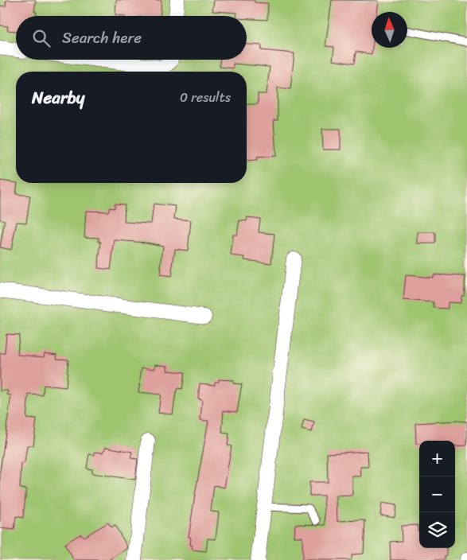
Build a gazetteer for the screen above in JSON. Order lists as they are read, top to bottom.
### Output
{
  "north": "top",
  "page": {
    "search": "Search here",
    "heading": ["Nearby", "0 results"],
    "map_buttons": ["+", "−"]
  }
}
